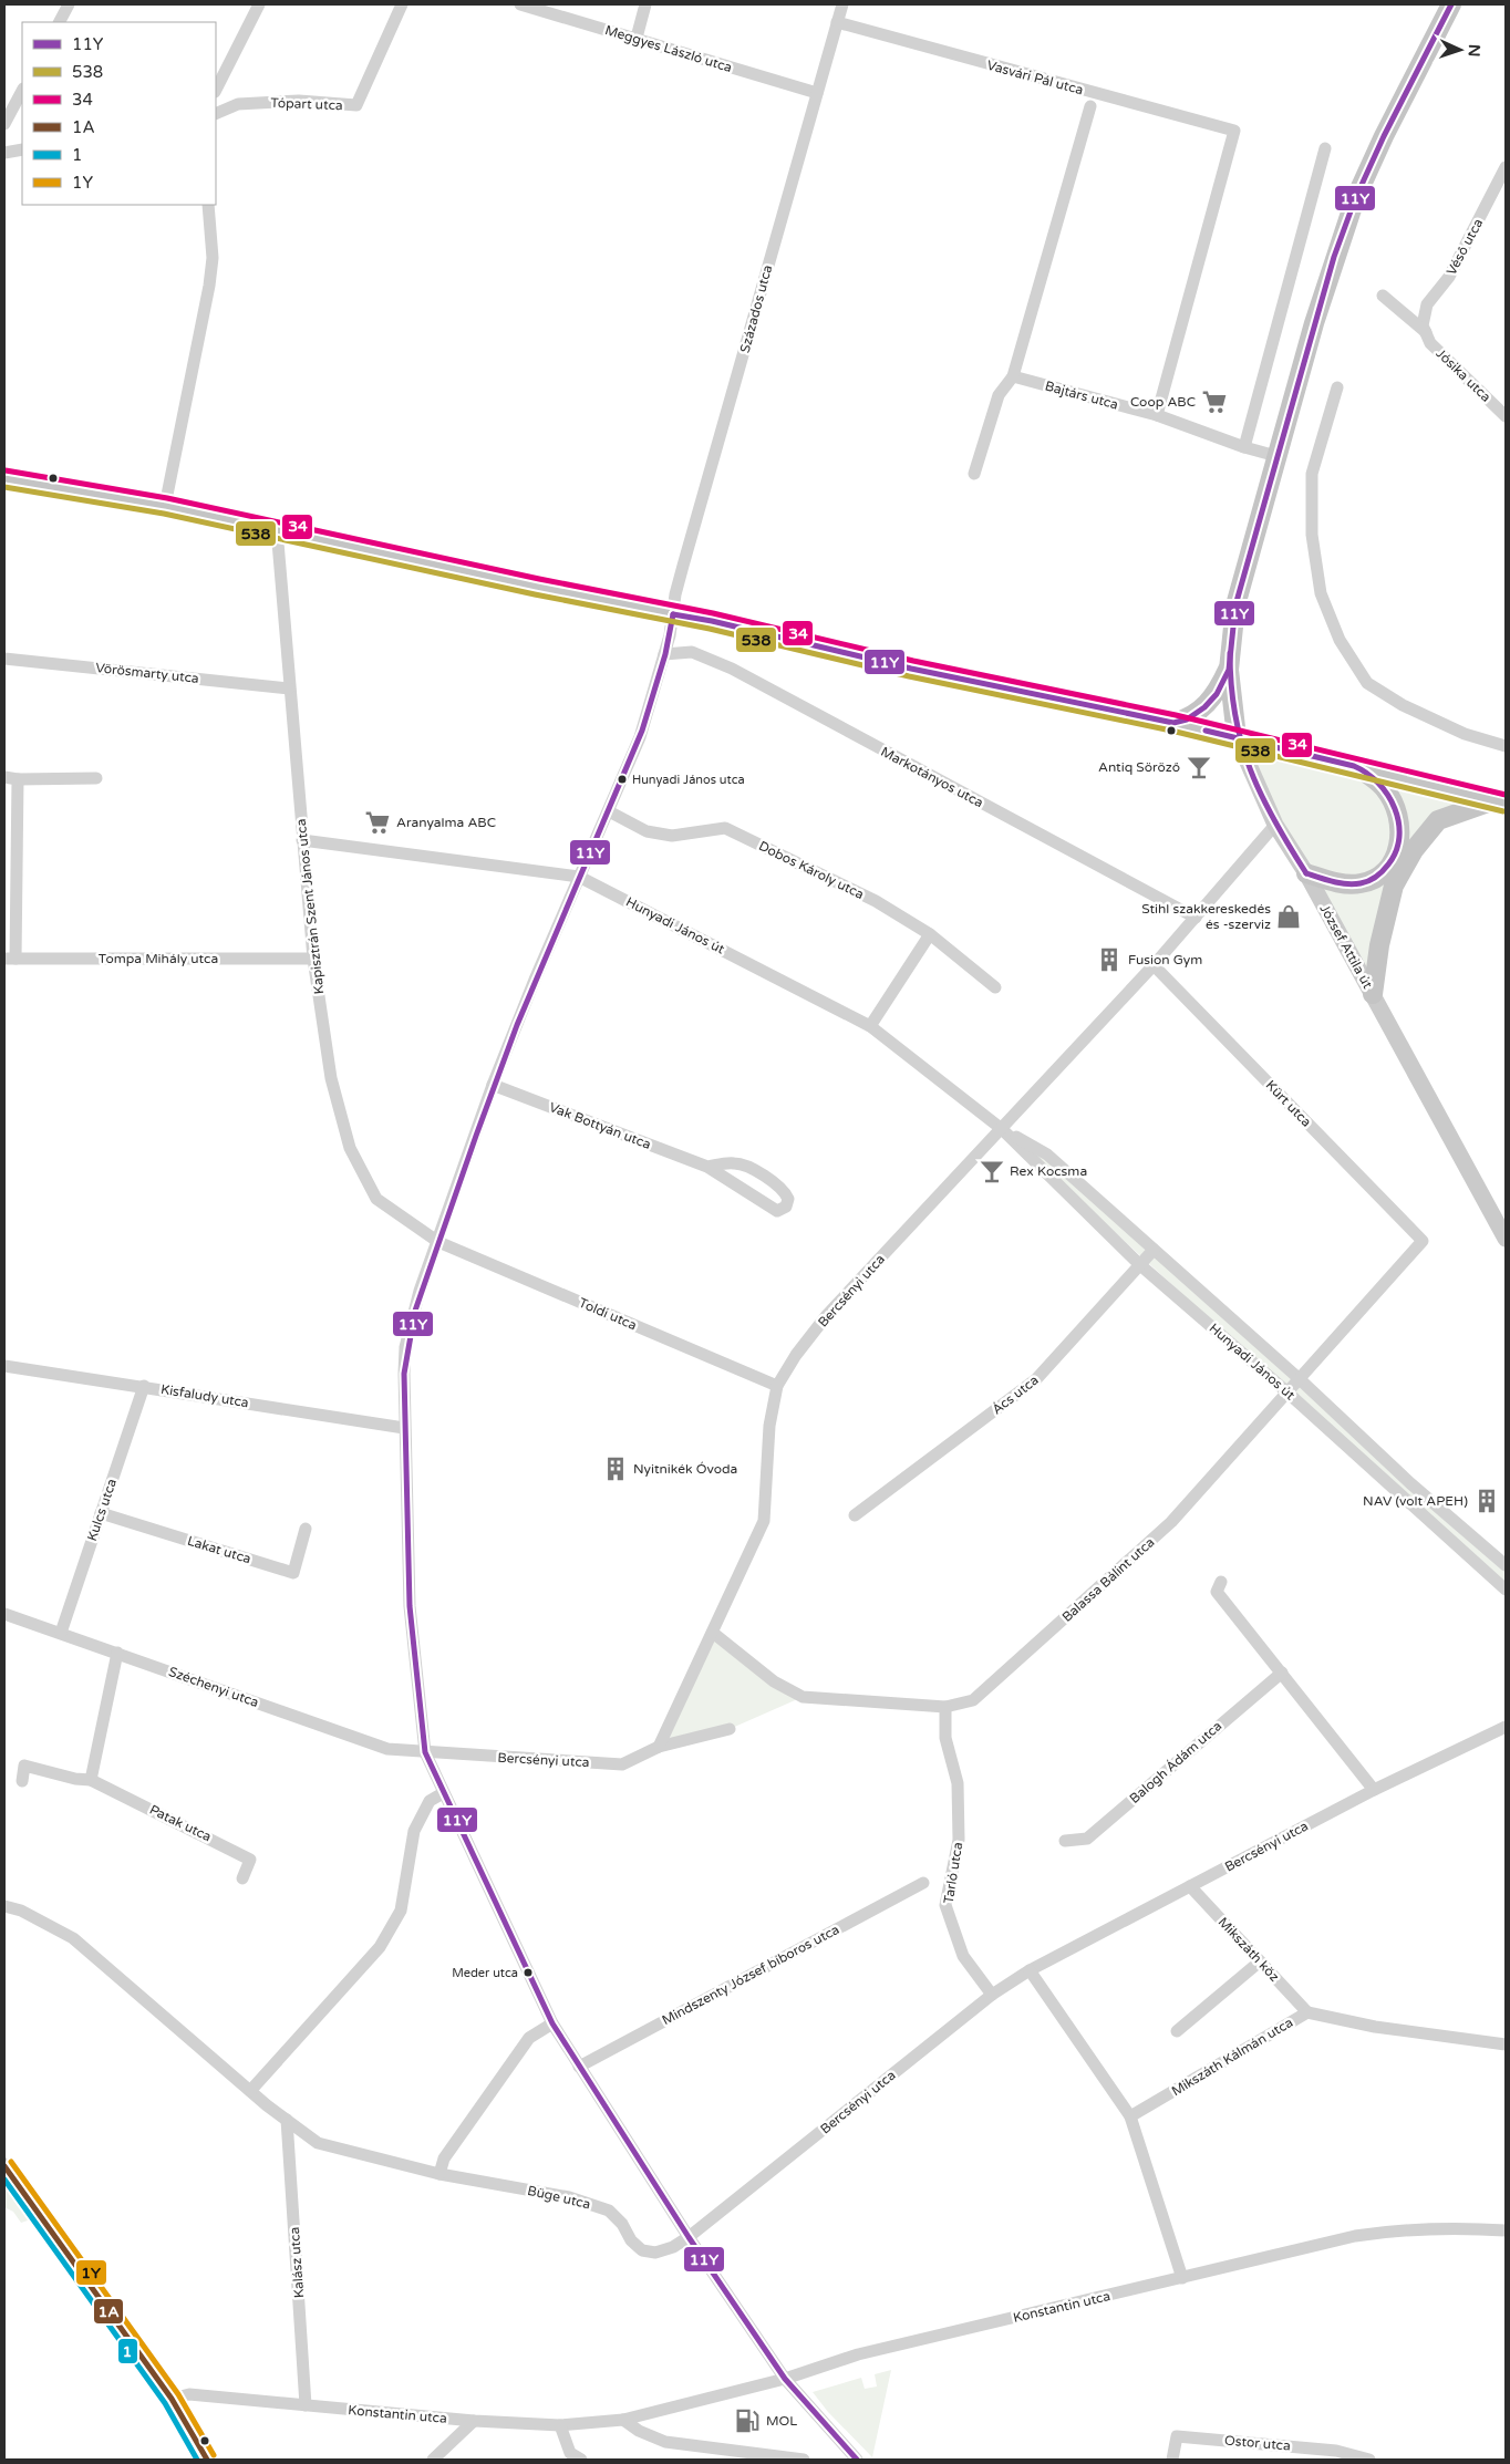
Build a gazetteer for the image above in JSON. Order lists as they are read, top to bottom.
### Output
{
  "streets": {
    "street": [
      "Meggyes László utca",
      "Vasvári Pál utca",
      "Tópart utca",
      "Véső utca",
      "Százados utca",
      "Jósika utca",
      "Bajtárs utca",
      "Vörösmarty utca",
      "Markotányos utca",
      "Dobos Károly utca",
      "Kapisztrán Szent János utca",
      "Hunyadi János út",
      "József Attila út",
      "Tompa Mihály utca",
      "Kürt utca",
      "Vak Bottyán utca",
      "Bercsényi utca",
      "Toldi utca",
      "Ács utca",
      "Kisfaludy utca",
      "Kulcs utca",
      "Lakat utca",
      "Balassa Bálint utca",
      "Széchenyi utca",
      "Balogh Ádám utca",
      "Patak utca",
      "Tarló utca",
      "Mikszáth köz",
      "Mindszenty József bíboros utca",
      "Mikszáth Kálmán utca",
      "Büge utca",
      "Kalász utca",
      "Konstantin utca",
      "Ostor utca"
    ]
  },
  "crossings": [
    ["Meggyes László utca", "Százados utca"],
    ["Vasvári Pál utca", "Százados utca"],
    ["Vasvári Pál utca", "Bajtárs utca"],
    ["Véső utca", "Jósika utca"],
    ["Százados utca", "Markotányos utca"],
    ["Százados utca", "Dobos Károly utca"],
    ["Százados utca", "Kapisztrán Szent János utca"],
    ["Százados utca", "Hunyadi János út"],
    ["Százados utca", "Vak Bottyán utca"],
    ["Százados utca", "Bercsényi utca"],
    ["Százados utca", "Toldi utca"],
    ["Százados utca", "Kisfaludy utca"],
    ["Százados utca", "Széchenyi utca"],
    ["Százados utca", "Mindszenty József bíboros utca"],
    ["Százados utca", "Büge utca"],
    ["Százados utca", "Konstantin utca"],
    ["Vörösmarty utca", "Kapisztrán Szent János utca"],
    ["Markotányos utca", "Bercsényi utca"],
    ["Kapisztrán Szent János utca", "Hunyadi János út"],
    ["Kapisztrán Szent János utca", "Tompa Mihály utca"],
    ["Kapisztrán Szent János utca", "Toldi utca"],
    ["Hunyadi János út", "Bercsényi utca"],
    ["Hunyadi János út", "Ács utca"],
    ["Hunyadi János út", "Balassa Bálint utca"],
    ["József Attila út", "Bercsényi utca"],
    ["Kürt utca", "Bercsényi utca"],
    ["Kürt utca", "Balassa Bálint utca"],
    ["Bercsényi utca", "Toldi utca"],
    ["Bercsényi utca", "Balassa Bálint utca"],
    ["Bercsényi utca", "Széchenyi utca"],
    ["Bercsényi utca", "Tarló utca"],
    ["Bercsényi utca", "Mikszáth köz"],
    ["Bercsényi utca", "Büge utca"],
    ["Kisfaludy utca", "Kulcs utca"],
    ["Kulcs utca", "Lakat utca"],
    ["Kulcs utca", "Széchenyi utca"],
    ["Balassa Bálint utca", "Tarló utca"],
    ["Mikszáth köz", "Mikszáth Kálmán utca"],
    ["Kalász utca", "Konstantin utca"]
  ],
  "places": {
    "supermarket": ["Coop ABC", "Aranyalma ABC"],
    "bar": ["Antiq Söröző", "Rex Kocsma"],
    "other": ["Hunyadi János utca", "Meder utca"],
    "shop": ["Stihl szakkereskedés és -szerviz"],
    "building": ["Fusion Gym", "Nyitnikék Óvoda", "NAV (volt APEH)"],
    "fuel station": ["MOL"]
  },
  "lines": [
    "transit line 11Y",
    "transit line 34",
    "transit line 538",
    "transit line 1Y",
    "transit line 1A",
    "transit line 1"
  ],
  "legend": [
    "11Y",
    "538",
    "34",
    "1A",
    "1",
    "1Y"
  ],
  "north": "right"
}
